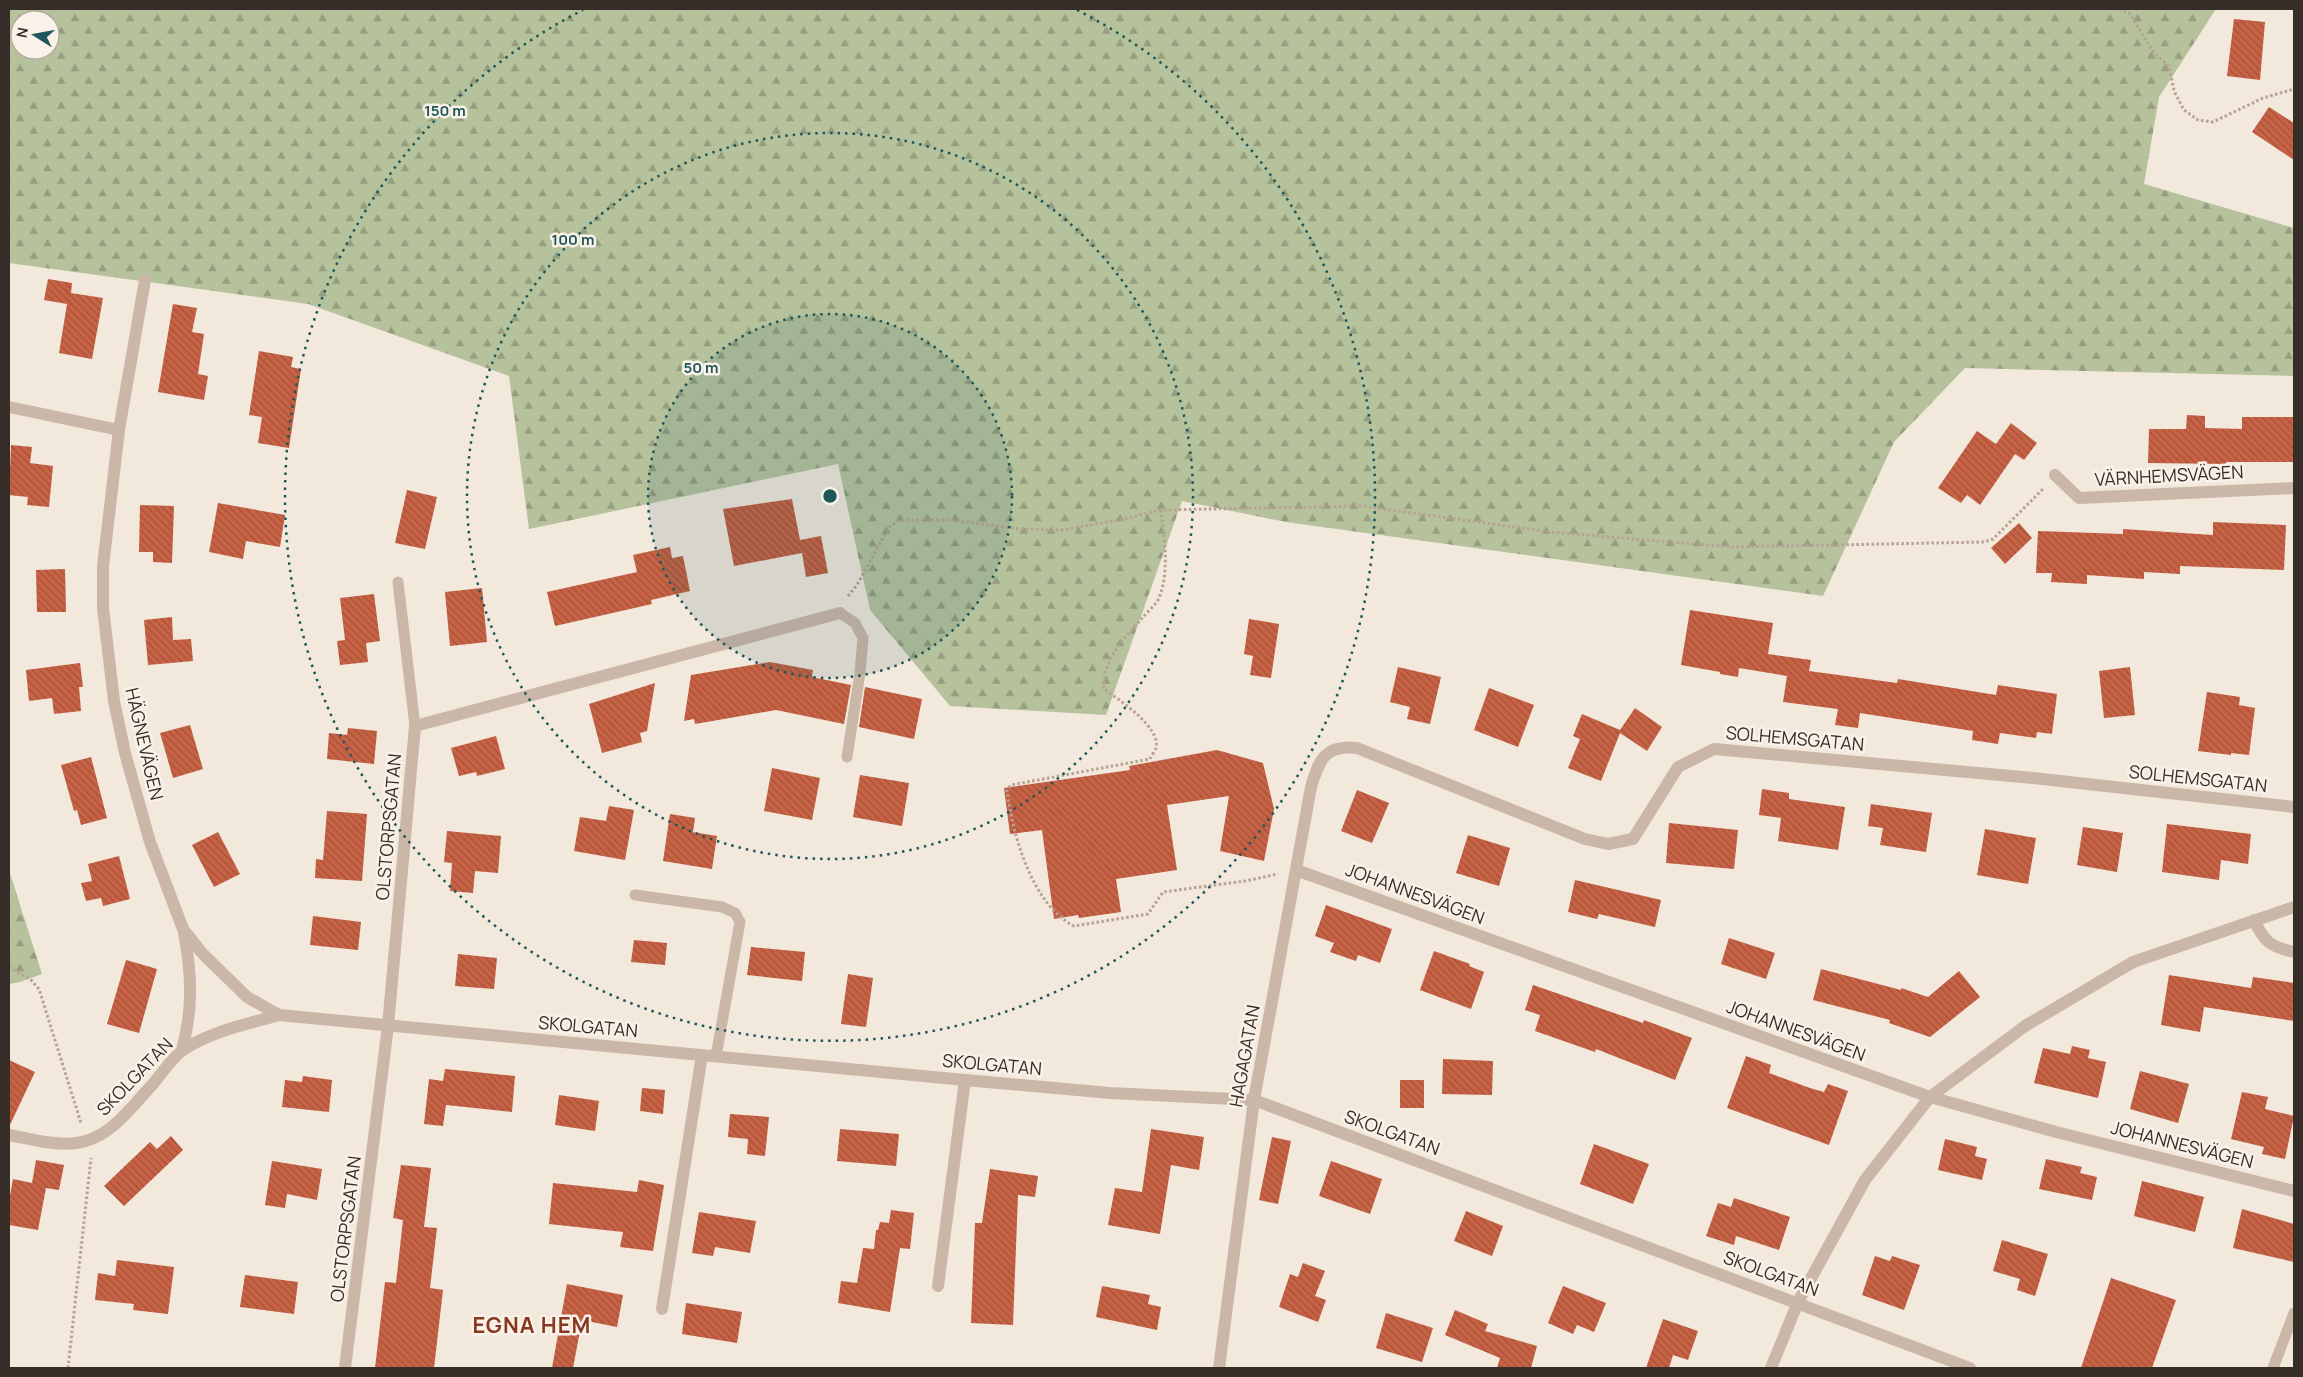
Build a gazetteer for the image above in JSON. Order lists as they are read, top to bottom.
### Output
{
  "streets": {
    "street": [
      "VÄRNHEMSVÄGEN",
      "SOLHEMSGATAN",
      "HÄGNEVÄGEN",
      "OLSTORPSGATAN",
      "JOHANNESVÄGEN",
      "SKOLGATAN",
      "HAGAGATAN"
    ]
  },
  "crossings": [
    ["SOLHEMSGATAN", "HAGAGATAN"],
    ["HÄGNEVÄGEN", "SKOLGATAN"],
    ["OLSTORPSGATAN", "SKOLGATAN"],
    ["JOHANNESVÄGEN", "HAGAGATAN"],
    ["SKOLGATAN", "HAGAGATAN"]
  ],
  "districts": ["EGNA HEM"],
  "north": "left",
  "rings": ["150 m", "100 m", "50 m"]
}
